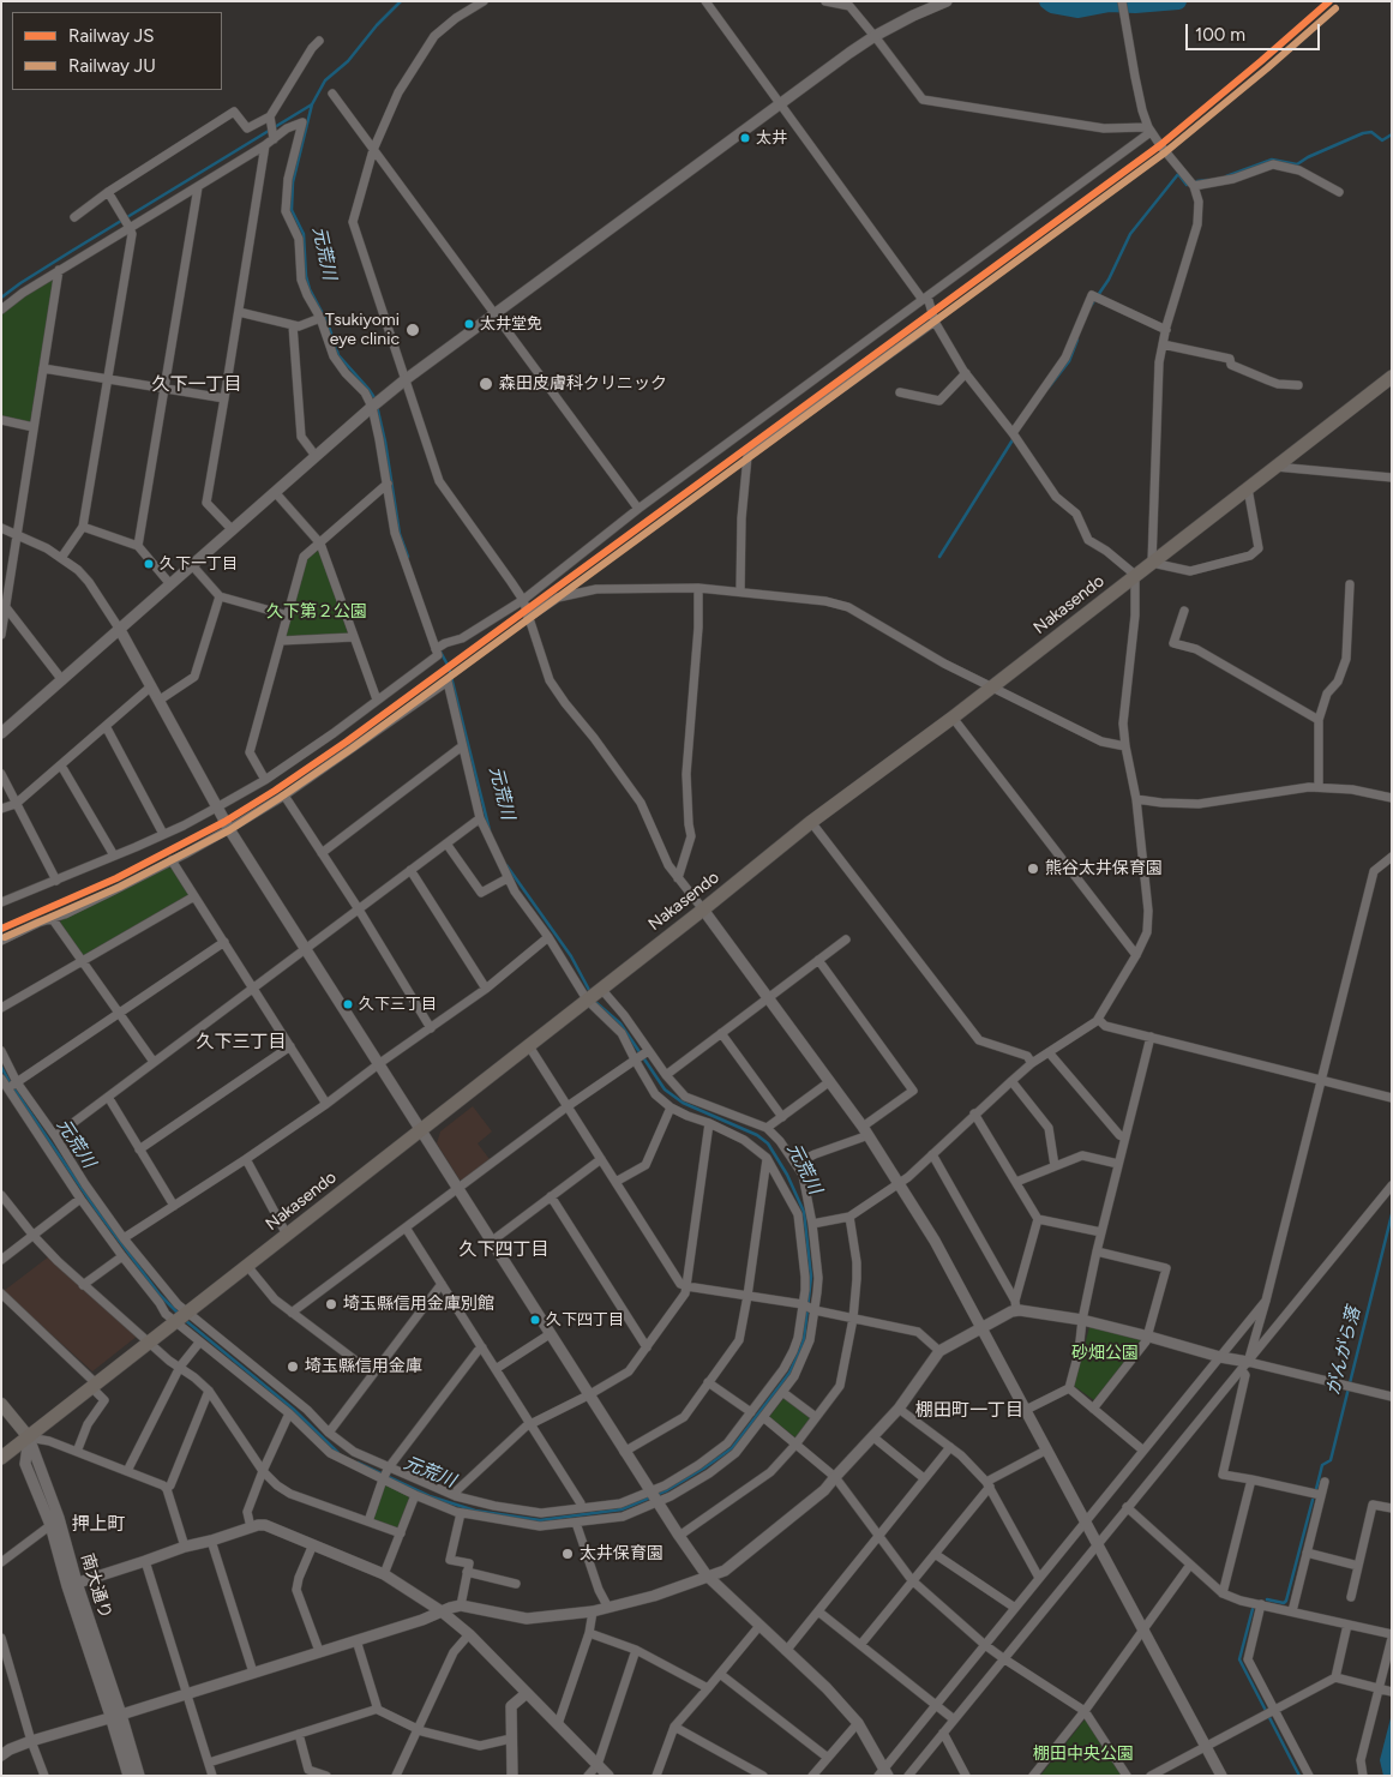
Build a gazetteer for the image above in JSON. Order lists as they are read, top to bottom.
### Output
{
  "streets": {
    "highway": ["Nakasendo"],
    "street": ["南大通り"]
  },
  "crossings": [
    ["Nakasendo", "南大通り"]
  ],
  "districts": [
    "久下一丁目",
    "久下三丁目",
    "久下四丁目",
    "棚田町一丁目",
    "押上町"
  ],
  "water": ["元荒川", "がんがら落"],
  "parks": ["久下第２公園", "砂畑公園", "棚田中央公園"],
  "places": [
    "太井",
    "太井堂免",
    "Tsukiyomi eye clinic",
    "森田皮膚科クリニック",
    "久下一丁目",
    "熊谷太井保育園",
    "久下三丁目",
    "埼玉縣信用金庫別館",
    "久下四丁目",
    "埼玉縣信用金庫",
    "太井保育園"
  ],
  "lines": ["rail line JS", "rail line JU"],
  "legend": ["Railway JS", "Railway JU"],
  "scale_bar": "100 m"
}
